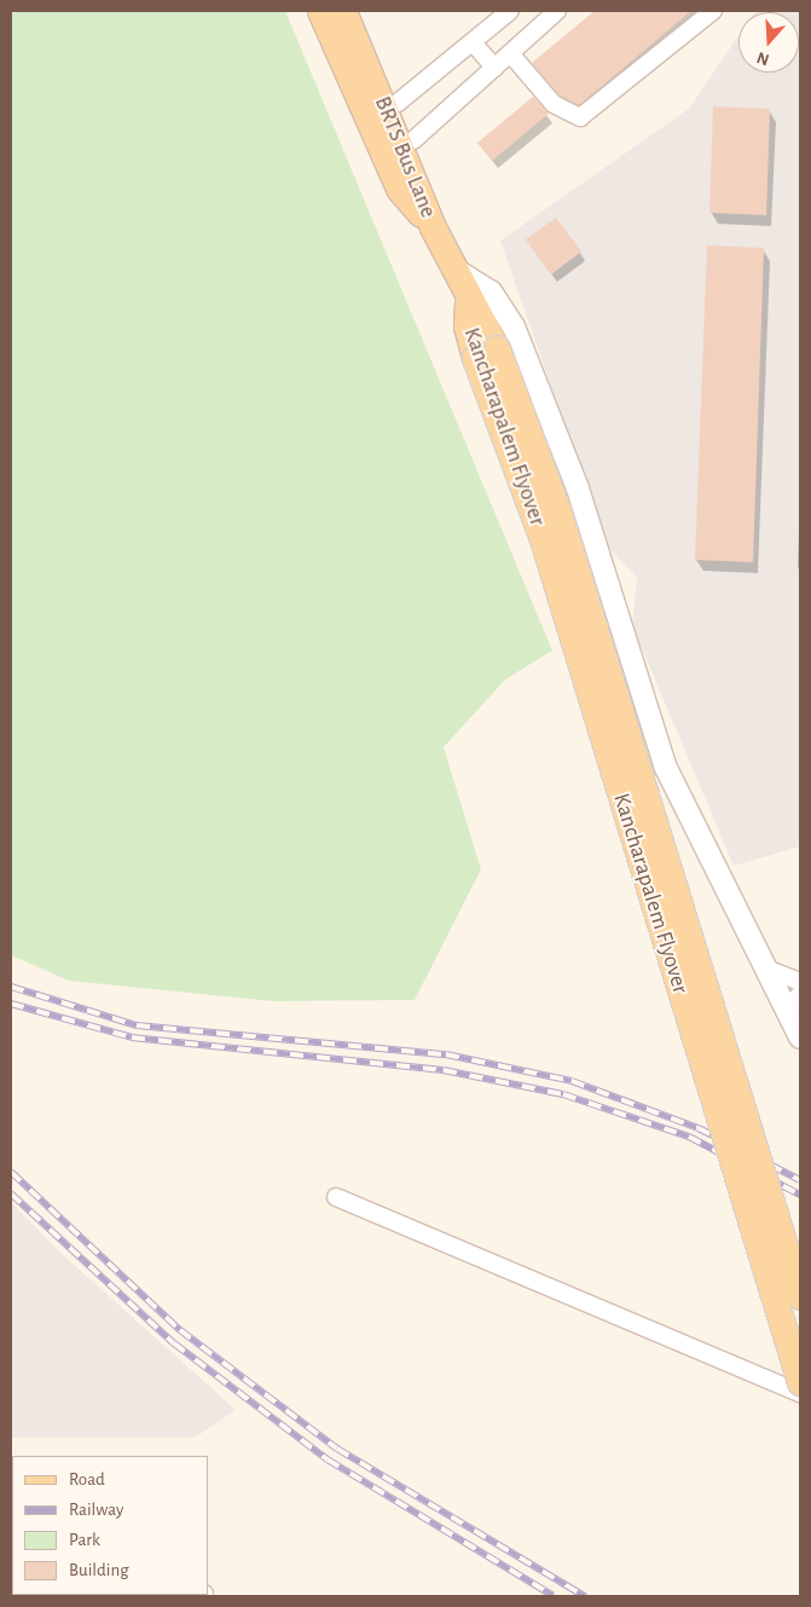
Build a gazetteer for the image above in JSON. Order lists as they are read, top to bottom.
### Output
{
  "streets": {
    "main road": ["BRTS Bus Lane", "Kancharapalem Flyover"]
  },
  "crossings": [
    ["BRTS Bus Lane", "Kancharapalem Flyover"]
  ],
  "legend": [
    "Road",
    "Railway",
    "Park",
    "Building"
  ],
  "north": "bottom"
}
